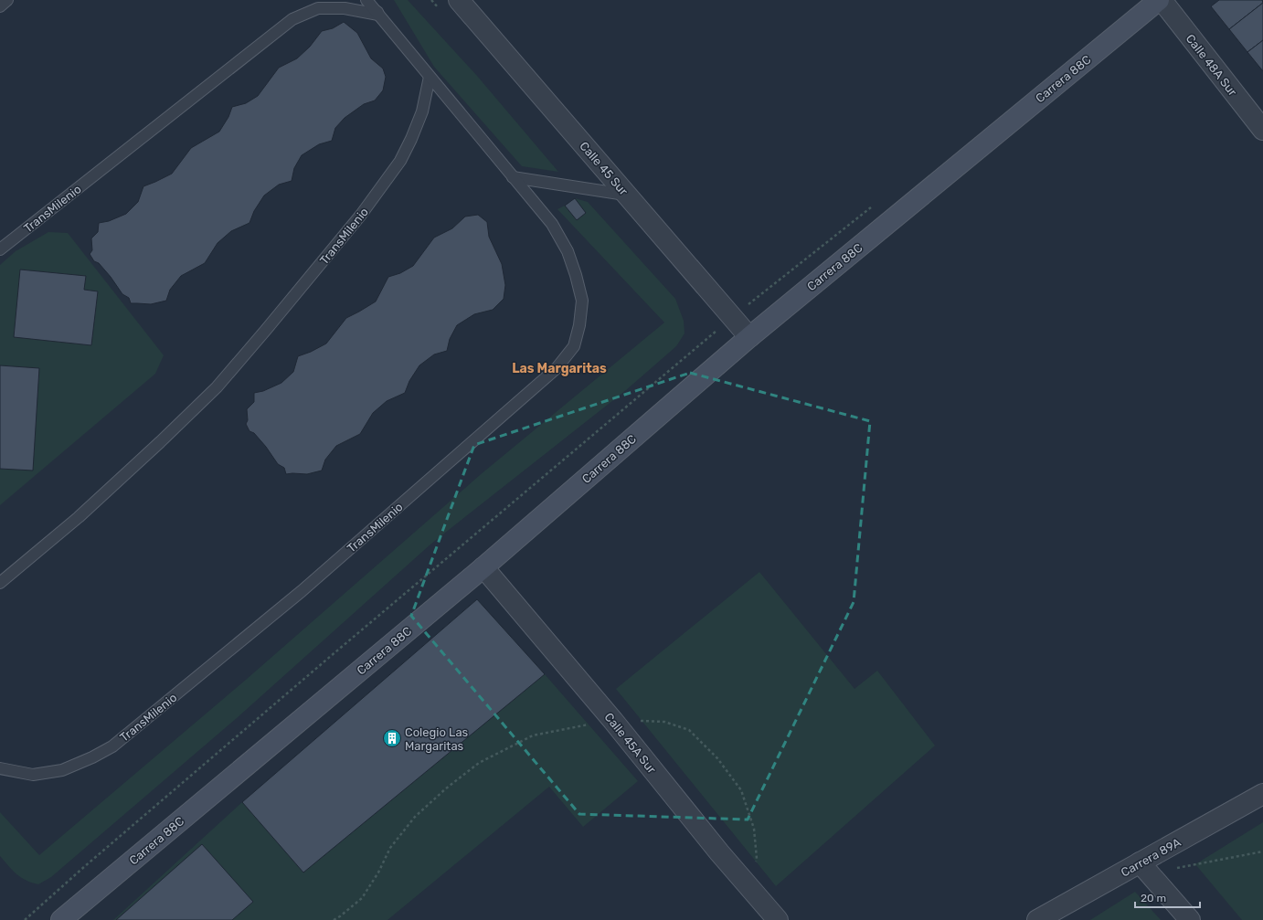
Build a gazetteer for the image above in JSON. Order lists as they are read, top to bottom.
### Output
{
  "streets": {
    "street": [
      "Calle 48A Sur",
      "Carrera 88C",
      "Calle 45 Sur",
      "Calle 45A Sur",
      "Carrera 89A"
    ],
    "lane": ["TransMilenio"]
  },
  "crossings": [
    ["Calle 48A Sur", "Carrera 88C"],
    ["Carrera 88C", "Calle 45 Sur"],
    ["Carrera 88C", "Calle 45A Sur"]
  ],
  "districts": ["Las Margaritas"],
  "places": {
    "building": ["Colegio Las Margaritas"]
  },
  "scale_bar": "20 m"
}
